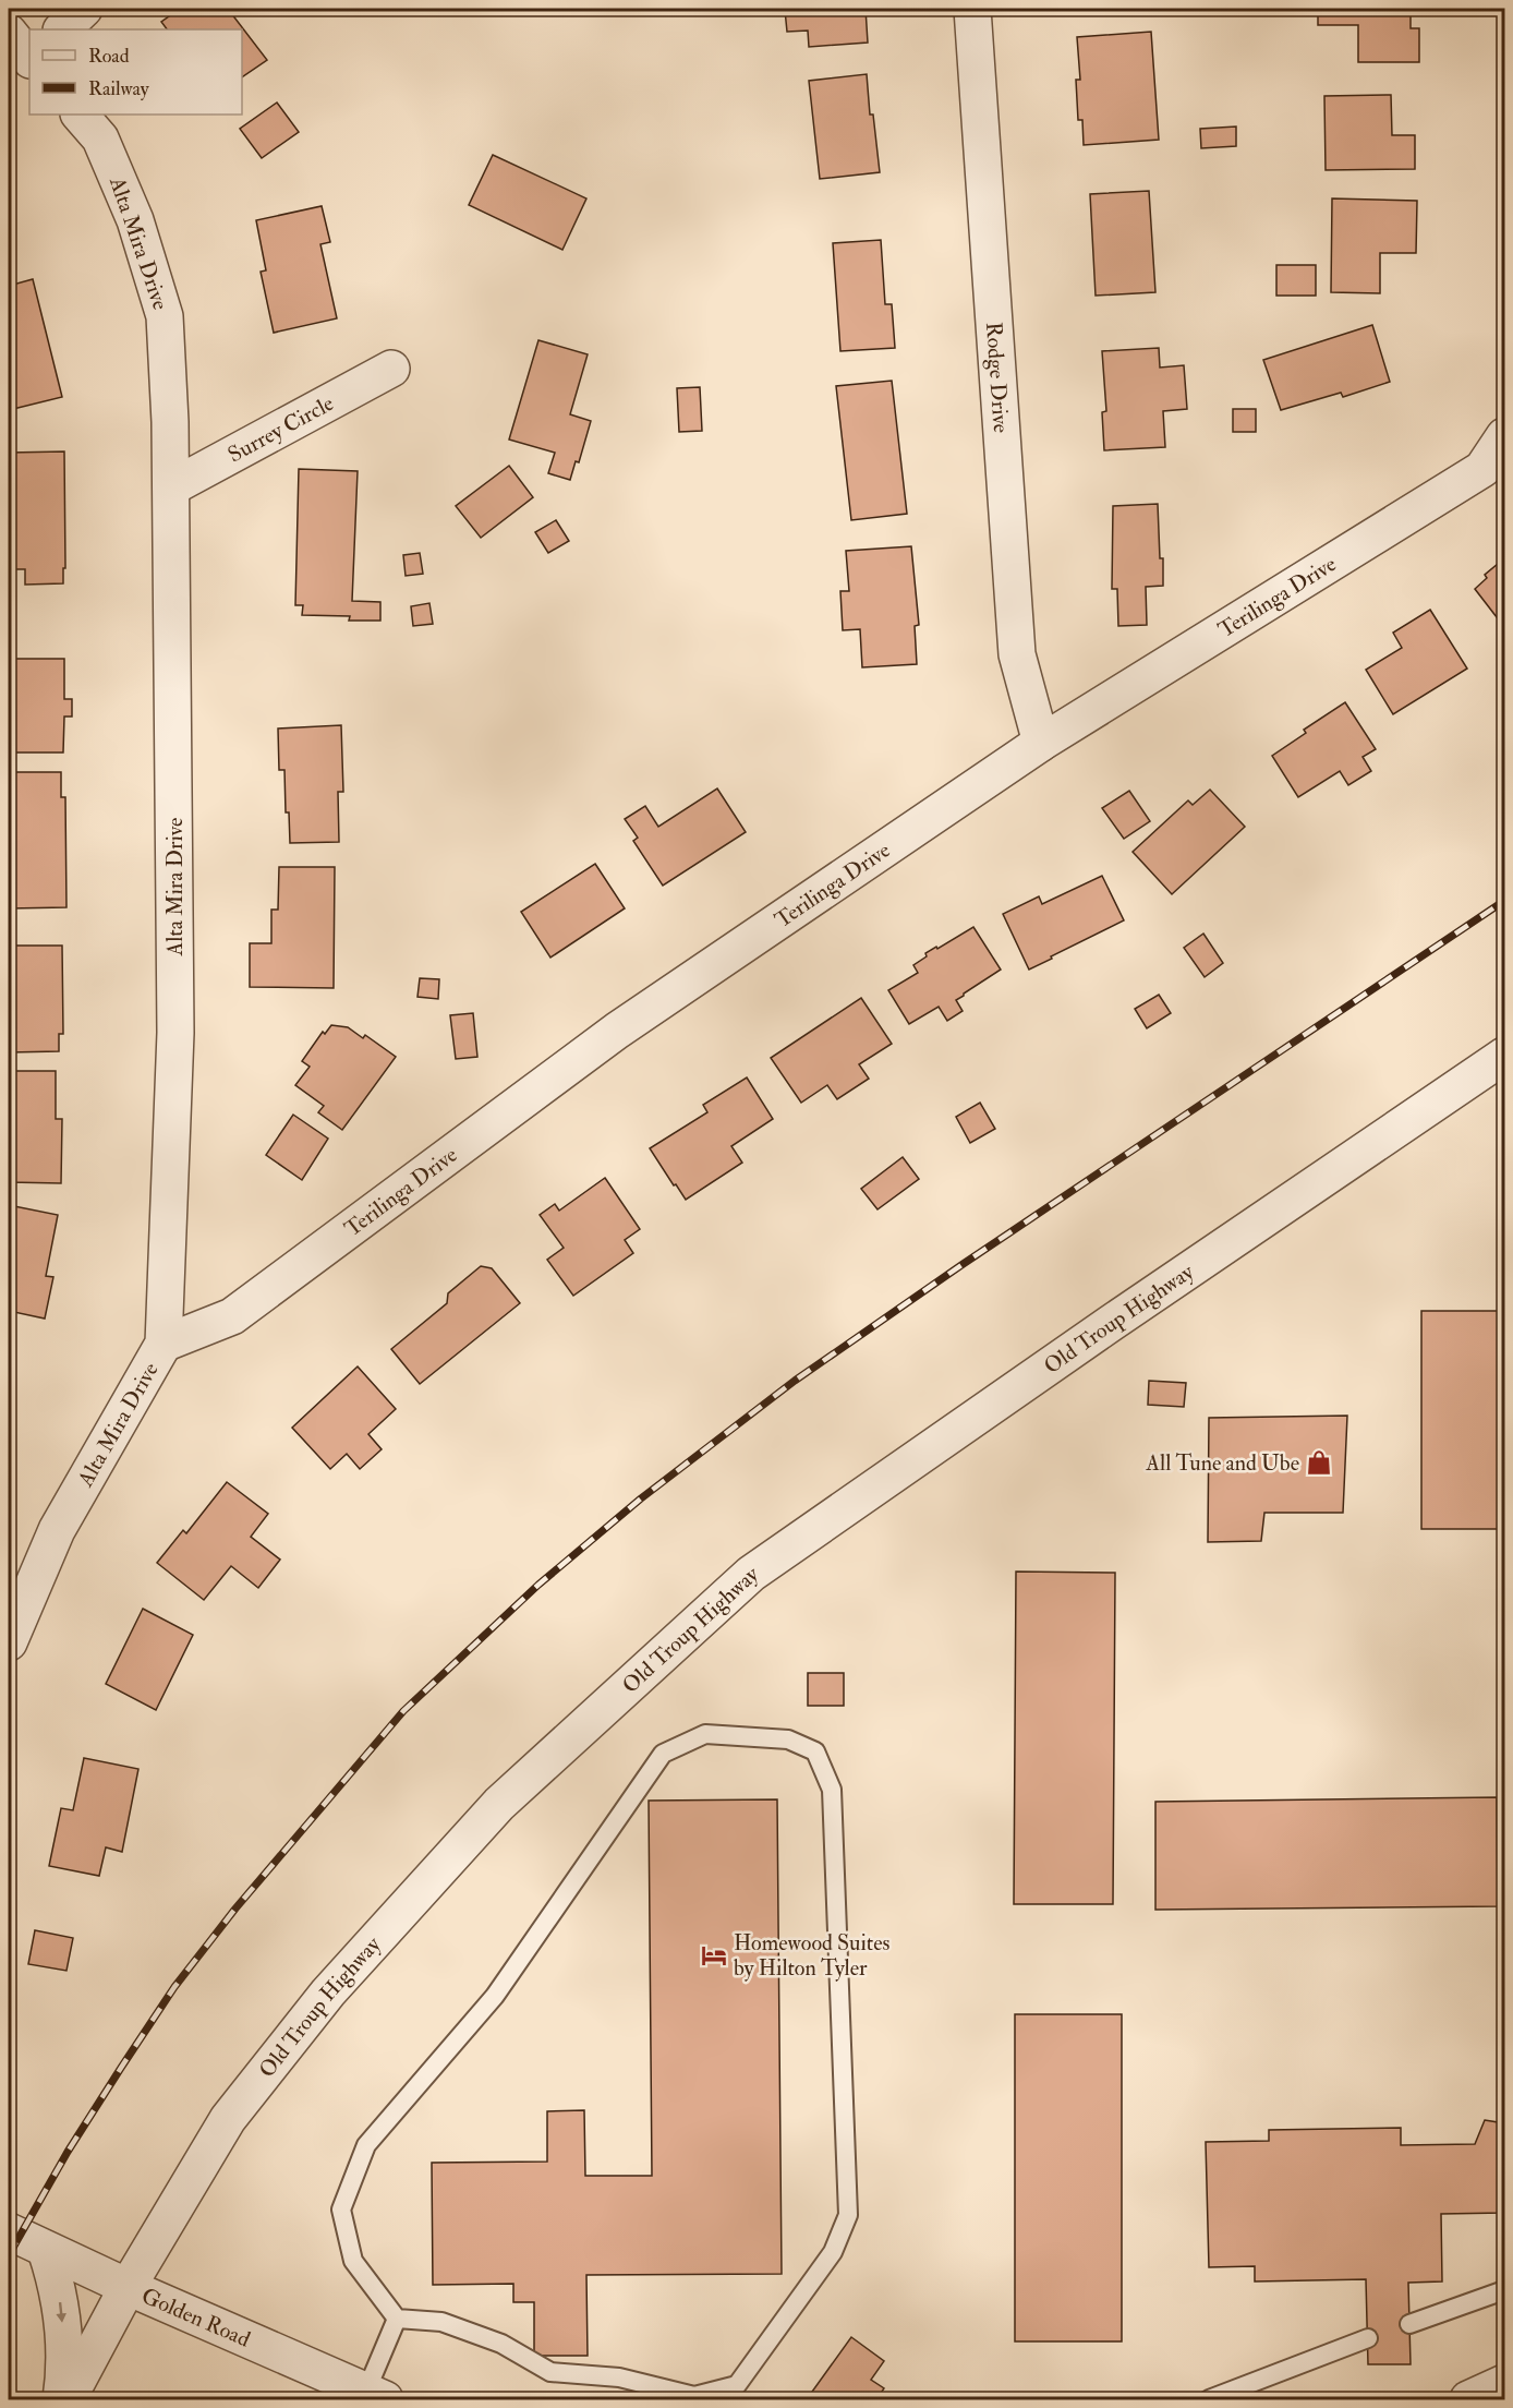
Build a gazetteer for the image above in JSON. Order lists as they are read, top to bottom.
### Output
{
  "streets": {
    "street": [
      "Alta Mira Drive",
      "Rodge Drive",
      "Surrey Circle",
      "Terilinga Drive",
      "Old Troup Highway",
      "Golden Road"
    ]
  },
  "crossings": [
    ["Alta Mira Drive", "Surrey Circle"],
    ["Alta Mira Drive", "Terilinga Drive"],
    ["Rodge Drive", "Terilinga Drive"],
    ["Old Troup Highway", "Golden Road"]
  ],
  "places": {
    "shop": ["All Tune and Ube"],
    "hotel": ["Homewood Suites by Hilton Tyler"]
  },
  "legend": ["Road", "Railway"]
}
